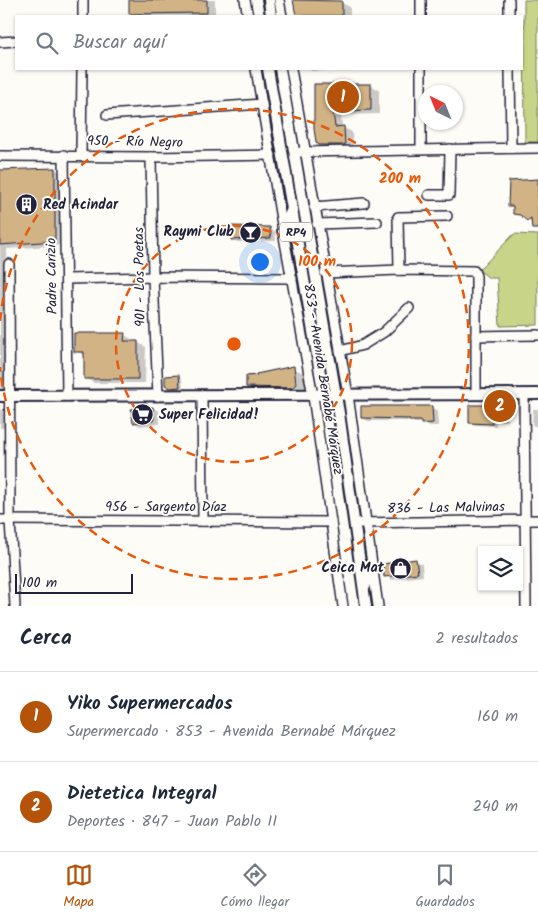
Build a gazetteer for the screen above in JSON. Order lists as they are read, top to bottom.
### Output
{
  "streets": {
    "main road": ["RP4", "853 - Avenida Bernabé Márquez"],
    "street": [
      "950 - Río Negro",
      "Padre Carizio",
      "901 - Los Poetas",
      "956 - Sargento Díaz",
      "836 - Las Malvinas"
    ]
  },
  "crossings": [
    ["950 - Río Negro", "Padre Carizio"],
    ["950 - Río Negro", "901 - Los Poetas"],
    ["950 - Río Negro", "853 - Avenida Bernabé Márquez"],
    ["853 - Avenida Bernabé Márquez", "956 - Sargento Díaz"],
    ["853 - Avenida Bernabé Márquez", "836 - Las Malvinas"]
  ],
  "places": {
    "building": ["Red Acindar"],
    "bar": ["Raymi Club"],
    "supermarket": ["Super Felicidad!"],
    "shop": ["Ceica Mat"]
  },
  "scale_bar": "100 m",
  "north": "top left",
  "page": {
    "search": "Buscar aquí",
    "pins": ["1", "2"],
    "scale": "100 m",
    "heading": ["Cerca", "2 resultados"],
    "list": [
      {
        "mark": "1",
        "name": "Yiko Supermercados",
        "note": "Supermercado · 853 - Avenida Bernabé Márquez",
        "value": "160 m"
      },
      {
        "mark": "2",
        "name": "Dietetica Integral",
        "note": "Deportes · 847 - Juan Pablo II",
        "value": "240 m"
      }
    ],
    "nav": ["Mapa", "Cómo llegar", "Guardados"]
  },
  "rings": ["200 m", "100 m"]
}
